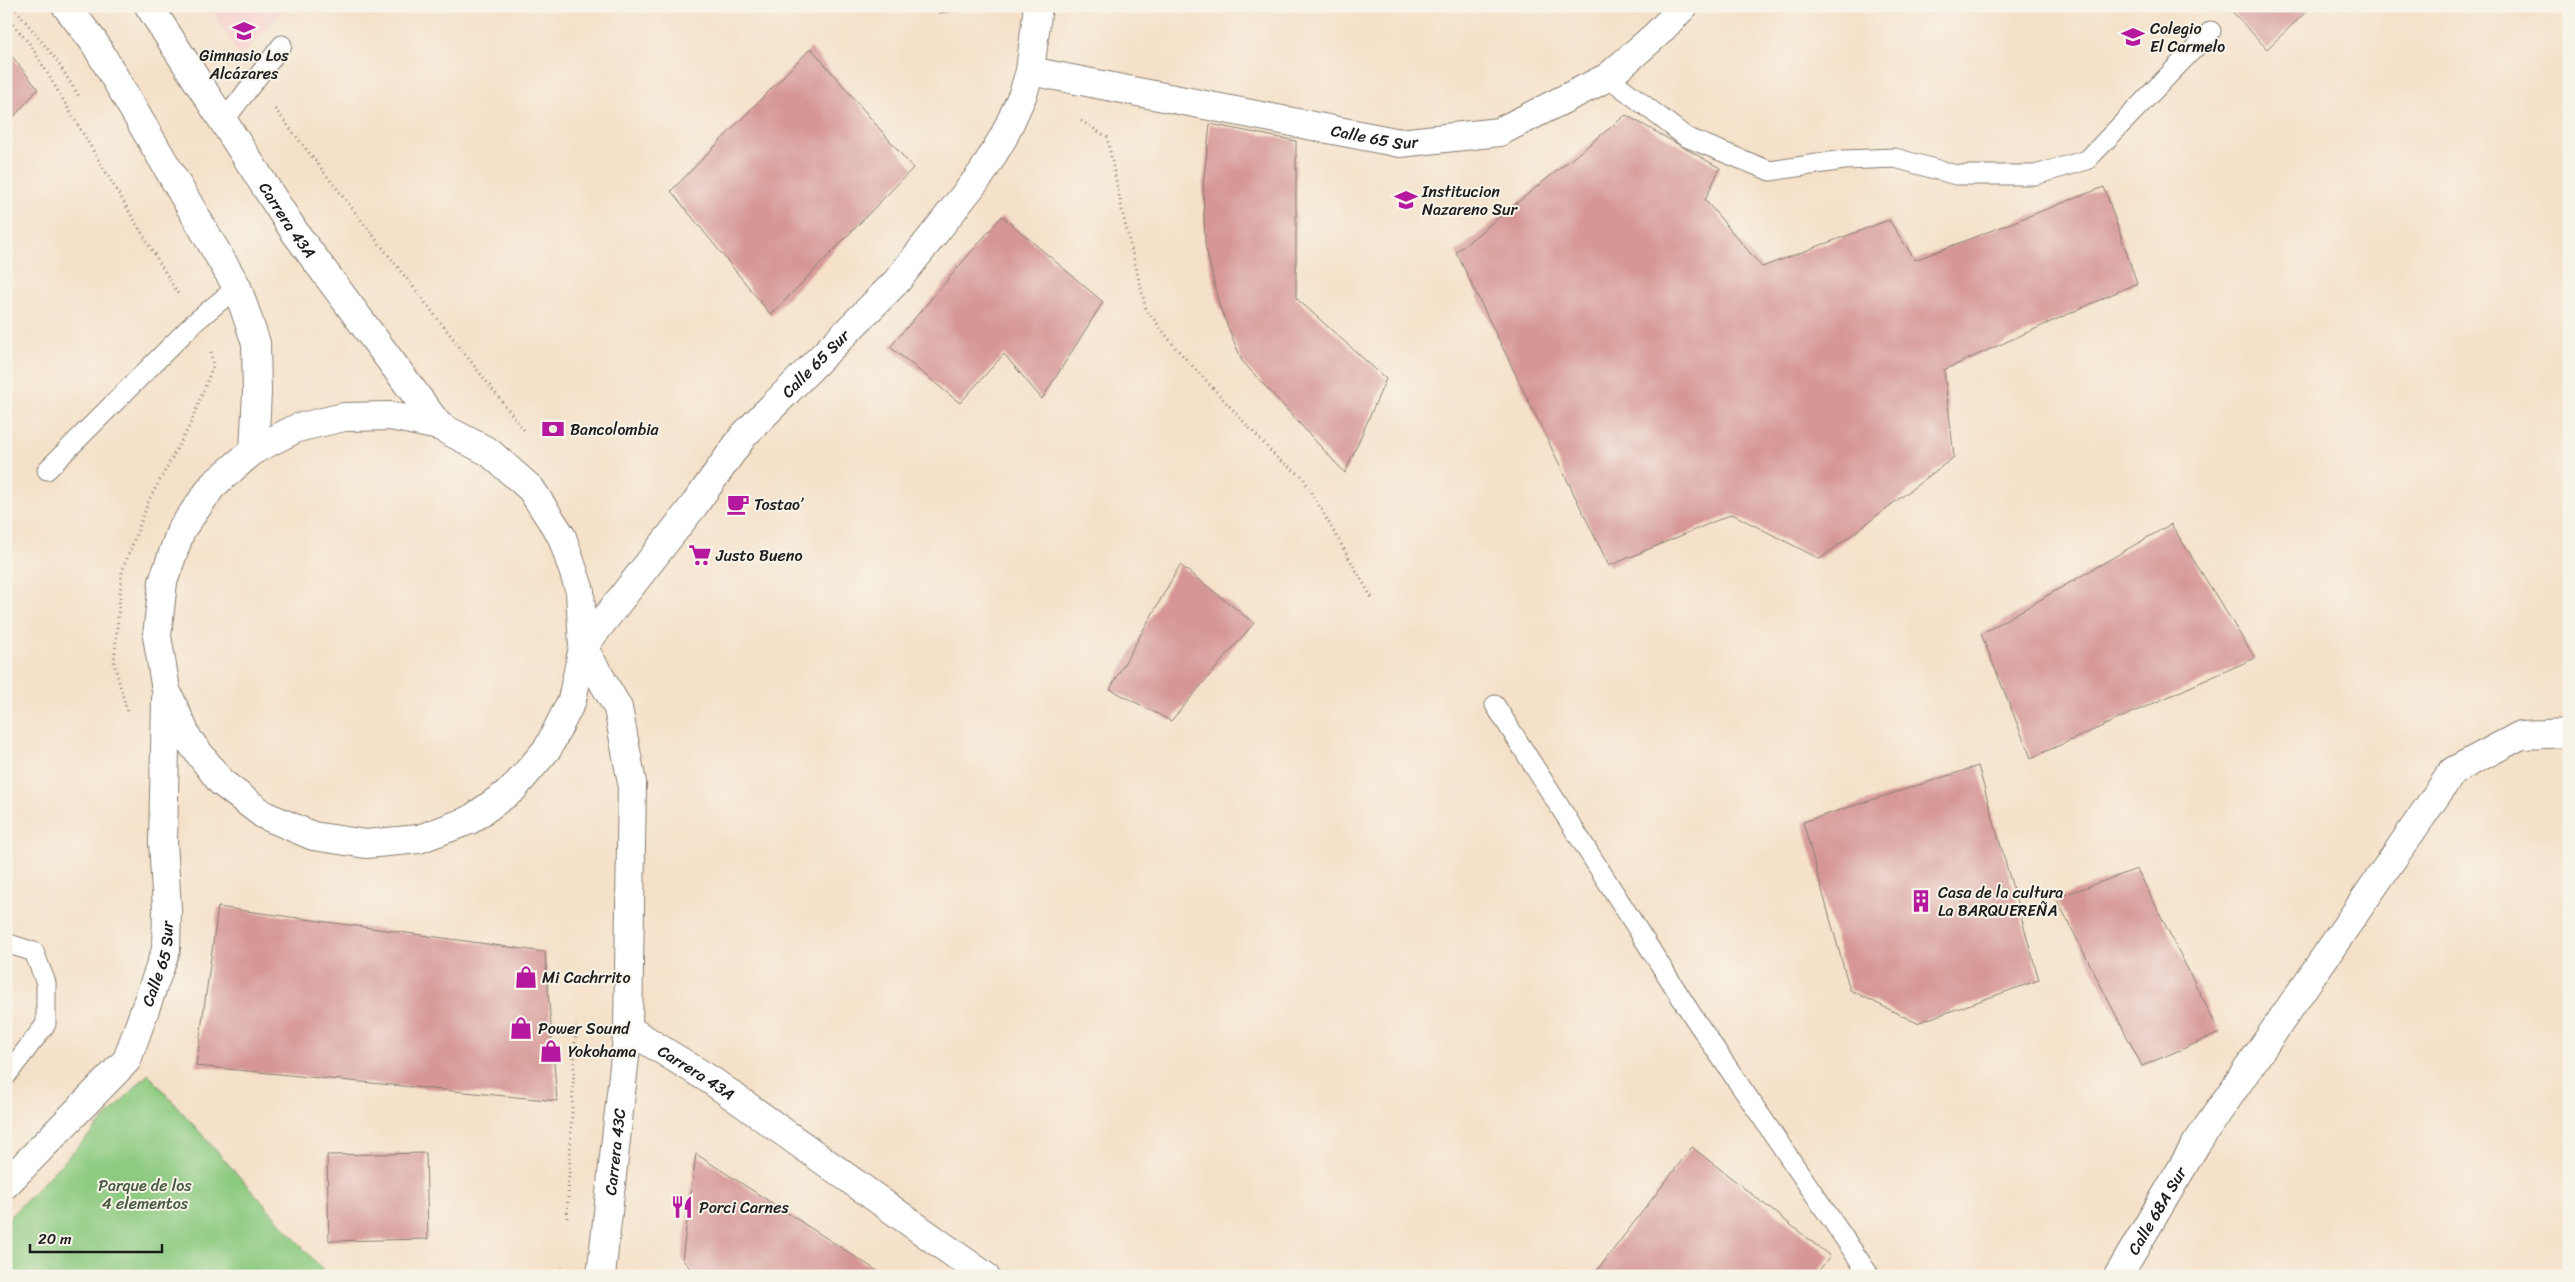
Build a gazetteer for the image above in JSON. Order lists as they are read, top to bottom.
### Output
{
  "streets": {
    "street": [
      "Calle 65 Sur",
      "Carrera 43A",
      "Carrera 43C",
      "Calle 68A Sur"
    ]
  },
  "crossings": [
    ["Carrera 43A", "Carrera 43C"]
  ],
  "parks": ["Parque de los 4 elementos"],
  "places": {
    "school or university": ["Gimnasio Los Alcázares", "Colegio El Carmelo", "Institucion Nazareno Sur"],
    "bank": ["Bancolombia"],
    "cafe": ["Tostao’"],
    "supermarket": ["Justo Bueno"],
    "building": ["Casa de la cultura La BARQUEREÑA"],
    "shop": ["Mi Cachrrito", "Power Sound", "Yokohama"],
    "restaurant": ["Porci Carnes"]
  },
  "scale_bar": "20 m"
}
